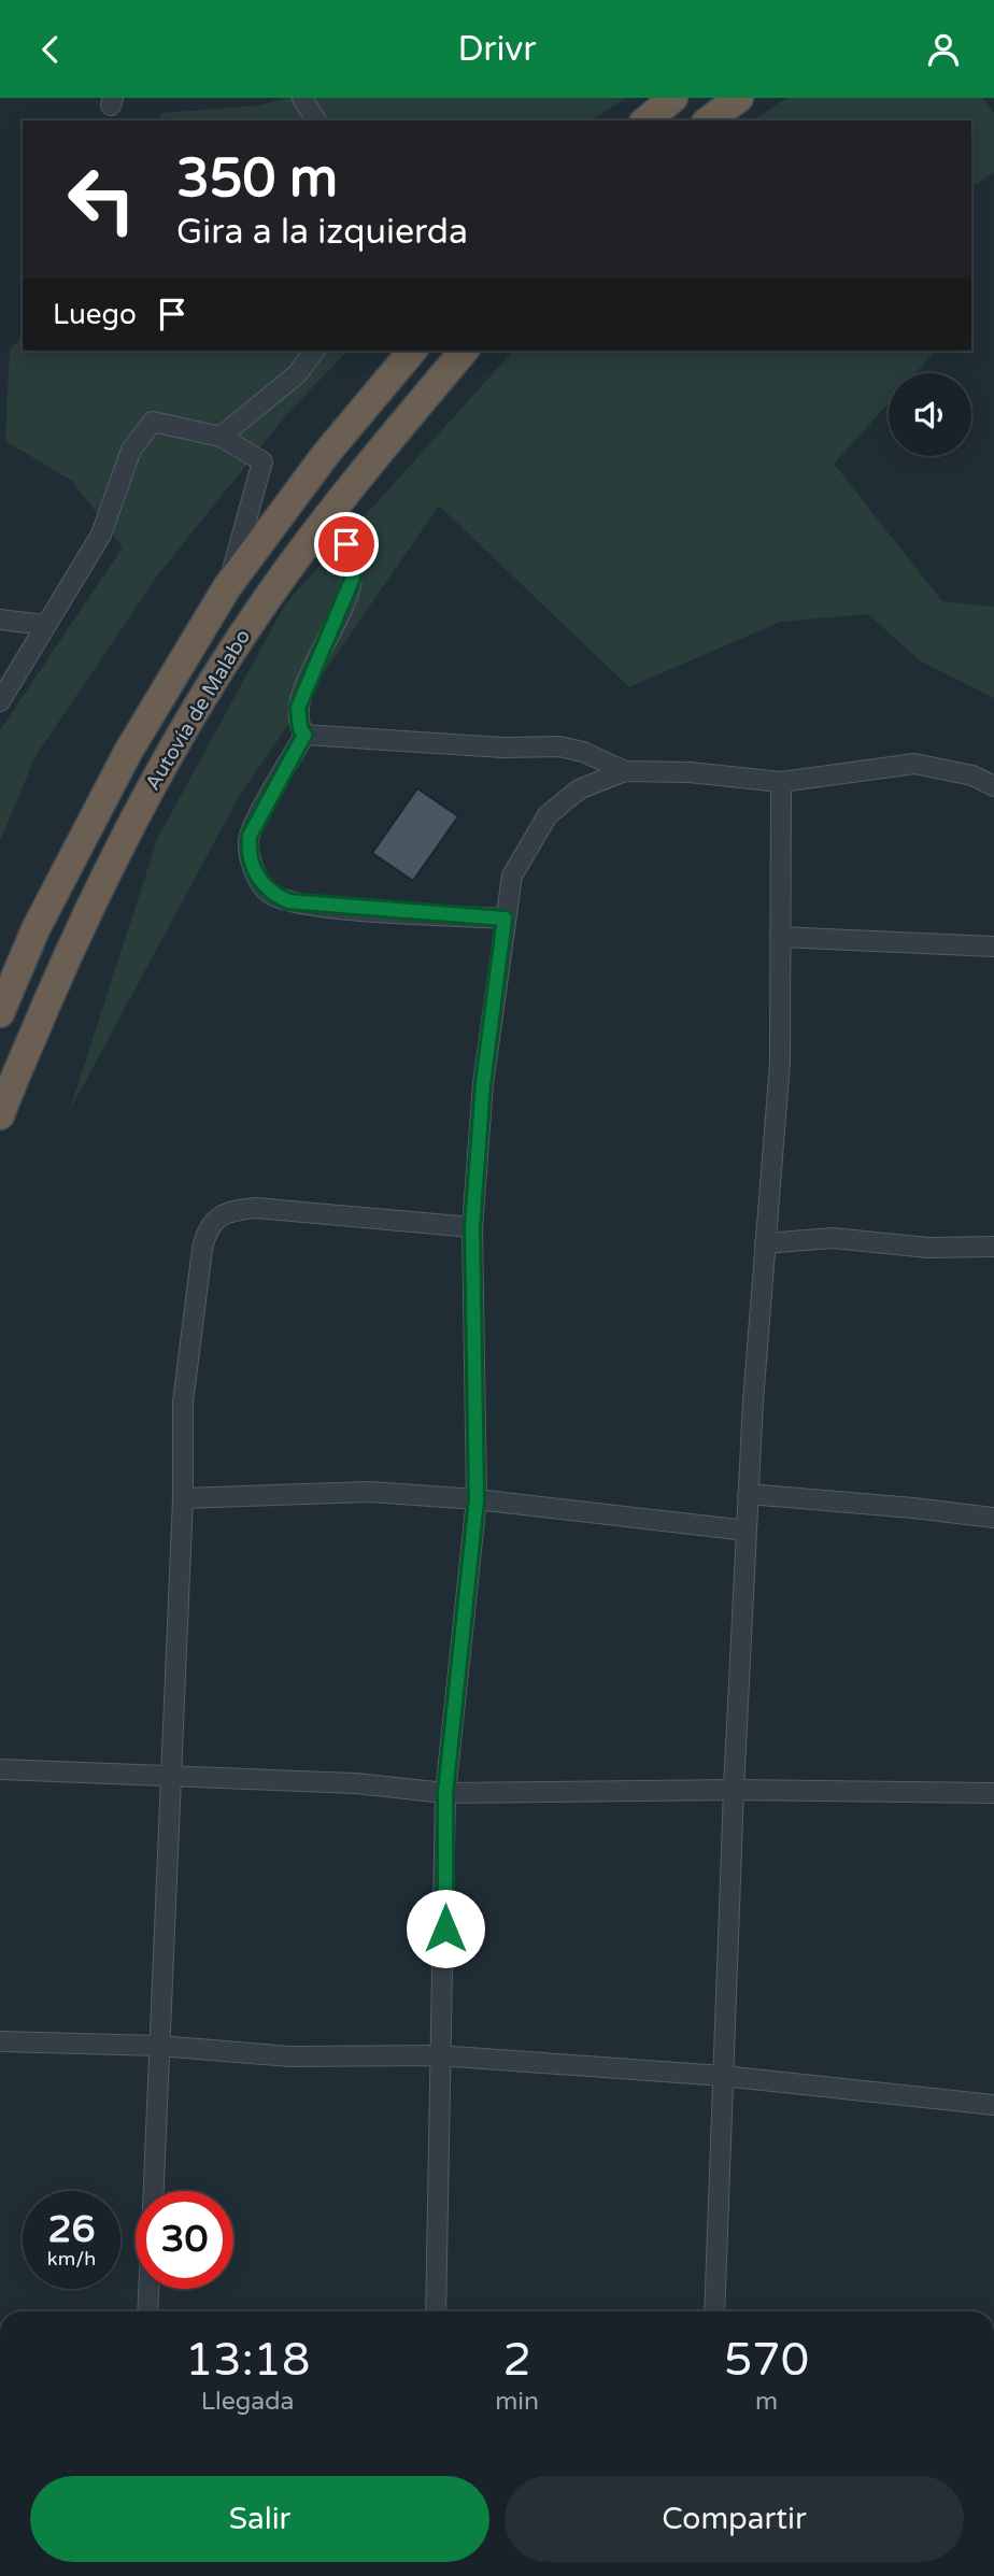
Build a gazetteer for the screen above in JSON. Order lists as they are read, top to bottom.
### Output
{
  "streets": {
    "highway": ["Autovía de Malabo"]
  },
  "page": {
    "header": "Drivr",
    "turn": ["350 m", "Gira a la izquierda"],
    "then": "Luego",
    "speed": "26 km/h",
    "limit": "30",
    "eta": [
      "13:18",
      "Llegada",
      "2",
      "min",
      "570",
      "m"
    ],
    "buttons": ["Salir", "Compartir"]
  }
}
